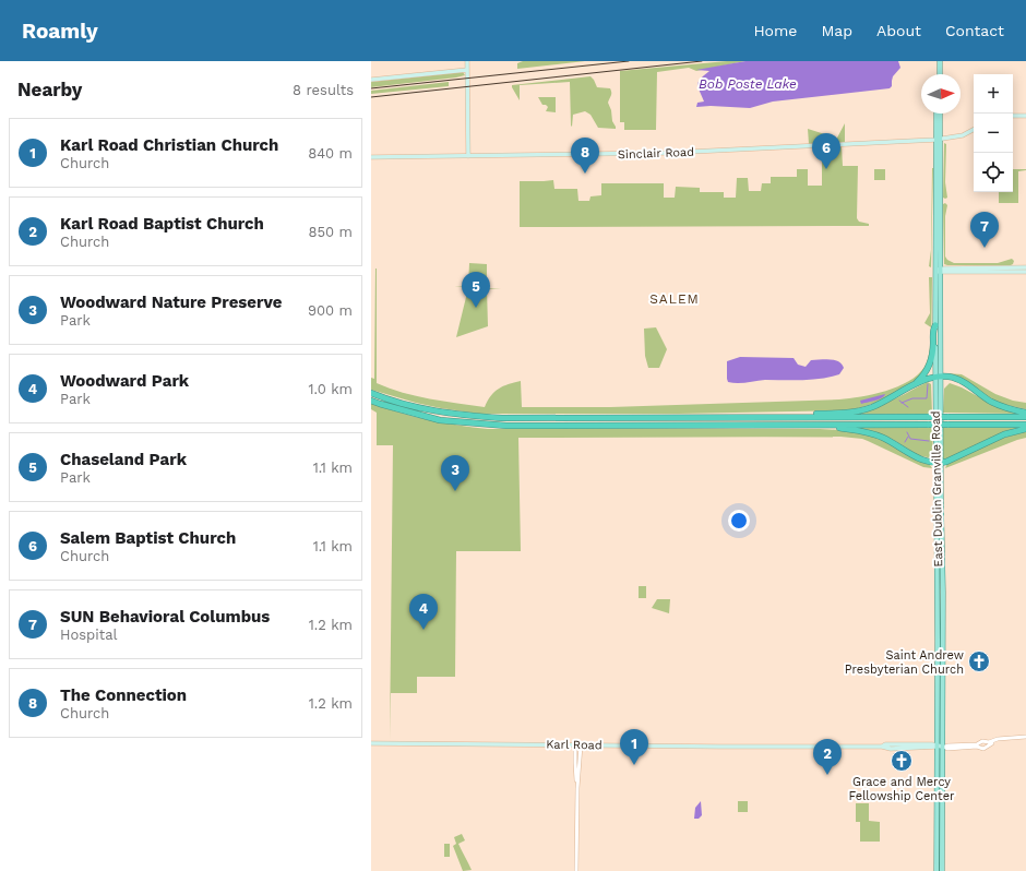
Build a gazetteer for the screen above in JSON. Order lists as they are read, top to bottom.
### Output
{
  "streets": {
    "main road": ["Sinclair Road", "East Dublin Granville Road", "Karl Road"]
  },
  "crossings": [
    ["Sinclair Road", "East Dublin Granville Road"],
    ["East Dublin Granville Road", "Karl Road"]
  ],
  "districts": ["SALEM"],
  "water": ["Bob Poste Lake"],
  "places": {
    "church": ["Saint Andrew Presbyterian Church", "Grace and Mercy Fellowship Center"]
  },
  "north": "right",
  "page": {
    "header": "Roamly",
    "nav": [
      "Home",
      "Map",
      "About",
      "Contact"
    ],
    "heading": ["Nearby", "8 results"],
    "map_buttons": ["+", "−"],
    "list": [
      {
        "mark": "1",
        "name": "Karl Road Christian Church",
        "note": "Church",
        "value": "840 m"
      },
      {
        "mark": "2",
        "name": "Karl Road Baptist Church",
        "note": "Church",
        "value": "850 m"
      },
      {
        "mark": "3",
        "name": "Woodward Nature Preserve",
        "note": "Park",
        "value": "900 m"
      },
      {
        "mark": "4",
        "name": "Woodward Park",
        "note": "Park",
        "value": "1.0 km"
      },
      {
        "mark": "5",
        "name": "Chaseland Park",
        "note": "Park",
        "value": "1.1 km"
      },
      {
        "mark": "6",
        "name": "Salem Baptist Church",
        "note": "Church",
        "value": "1.1 km"
      },
      {
        "mark": "7",
        "name": "SUN Behavioral Columbus",
        "note": "Hospital",
        "value": "1.2 km"
      },
      {
        "mark": "8",
        "name": "The Connection",
        "note": "Church",
        "value": "1.2 km"
      }
    ],
    "pins": [
      "6",
      "8",
      "7",
      "5",
      "3",
      "4",
      "1",
      "2"
    ]
  }
}
